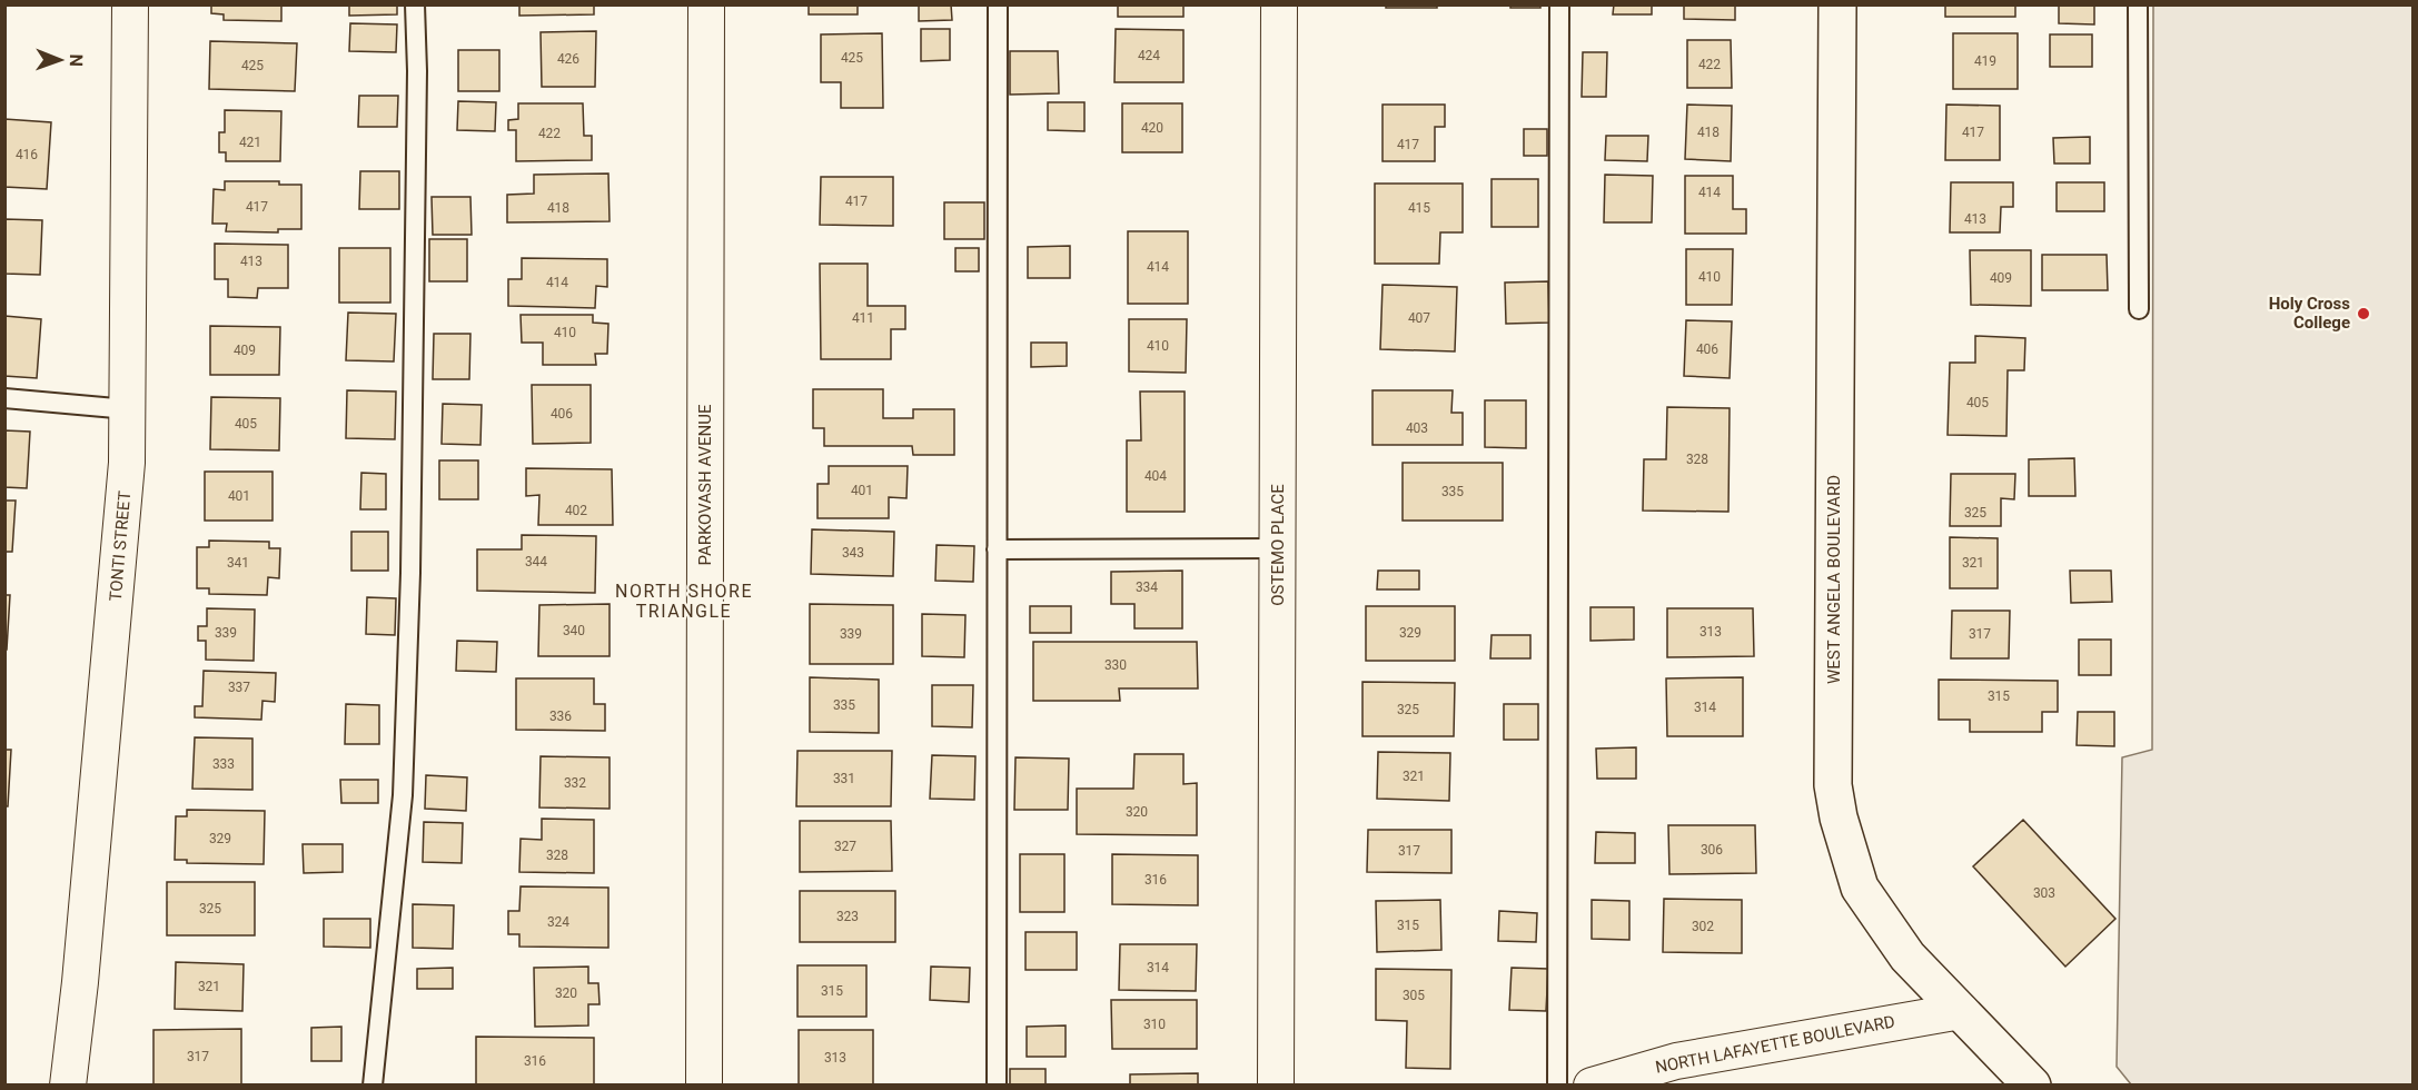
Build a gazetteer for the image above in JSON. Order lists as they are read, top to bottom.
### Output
{
  "streets": {
    "street": [
      "PARKOVASH AVENUE",
      "OSTEMO PLACE",
      "TONTI STREET",
      "WEST ANGELA BOULEVARD",
      "NORTH LAFAYETTE BOULEVARD"
    ]
  },
  "crossings": [
    ["WEST ANGELA BOULEVARD", "NORTH LAFAYETTE BOULEVARD"]
  ],
  "districts": ["NORTH SHORE TRIANGLE"],
  "places": ["Holy Cross College"],
  "house_numbers": [
    "424",
    "425",
    "426",
    "419",
    "422",
    "425",
    "420",
    "418",
    "417",
    "422",
    "421",
    "417",
    "416",
    "414",
    "417",
    "417",
    "418",
    "415",
    "413",
    "413",
    "414",
    "410",
    "409",
    "414",
    "411",
    "407",
    "410",
    "410",
    "406",
    "409",
    "405",
    "406",
    "405",
    "403",
    "328",
    "404",
    "401",
    "335",
    "401",
    "402",
    "325",
    "343",
    "344",
    "341",
    "321",
    "334",
    "340",
    "313",
    "339",
    "329",
    "339",
    "317",
    "330",
    "337",
    "315",
    "335",
    "314",
    "325",
    "336",
    "333",
    "321",
    "331",
    "332",
    "320",
    "329",
    "327",
    "306",
    "317",
    "328",
    "316",
    "303",
    "325",
    "323",
    "324",
    "315",
    "302",
    "314",
    "321",
    "315",
    "320",
    "305",
    "310",
    "317",
    "313",
    "316"
  ],
  "north": "right"
}
